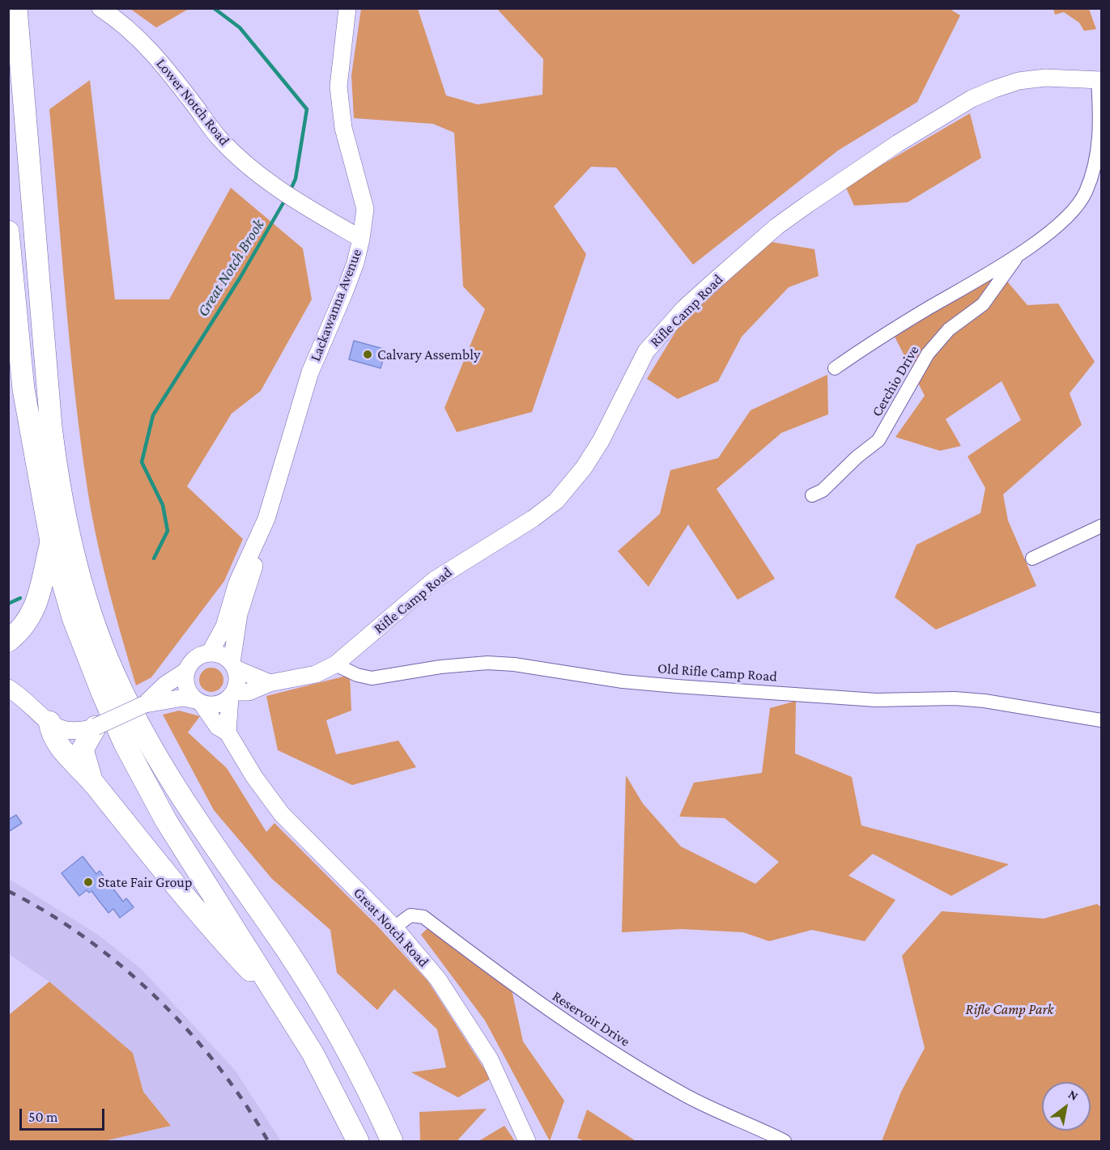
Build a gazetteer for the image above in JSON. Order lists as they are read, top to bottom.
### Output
{
  "streets": {
    "street": [
      "Lower Notch Road",
      "Lackawanna Avenue",
      "Rifle Camp Road",
      "Cerchio Drive",
      "Old Rifle Camp Road",
      "Great Notch Road",
      "Reservoir Drive"
    ]
  },
  "crossings": [
    ["Lower Notch Road", "Lackawanna Avenue"],
    ["Lackawanna Avenue", "Rifle Camp Road"],
    ["Lackawanna Avenue", "Great Notch Road"],
    ["Rifle Camp Road", "Cerchio Drive"],
    ["Rifle Camp Road", "Old Rifle Camp Road"],
    ["Rifle Camp Road", "Great Notch Road"],
    ["Great Notch Road", "Reservoir Drive"]
  ],
  "water": ["Great Notch Brook"],
  "parks": ["Rifle Camp Park"],
  "places": ["Calvary Assembly", "State Fair Group"],
  "scale_bar": "50 m",
  "north": "top right"
}
